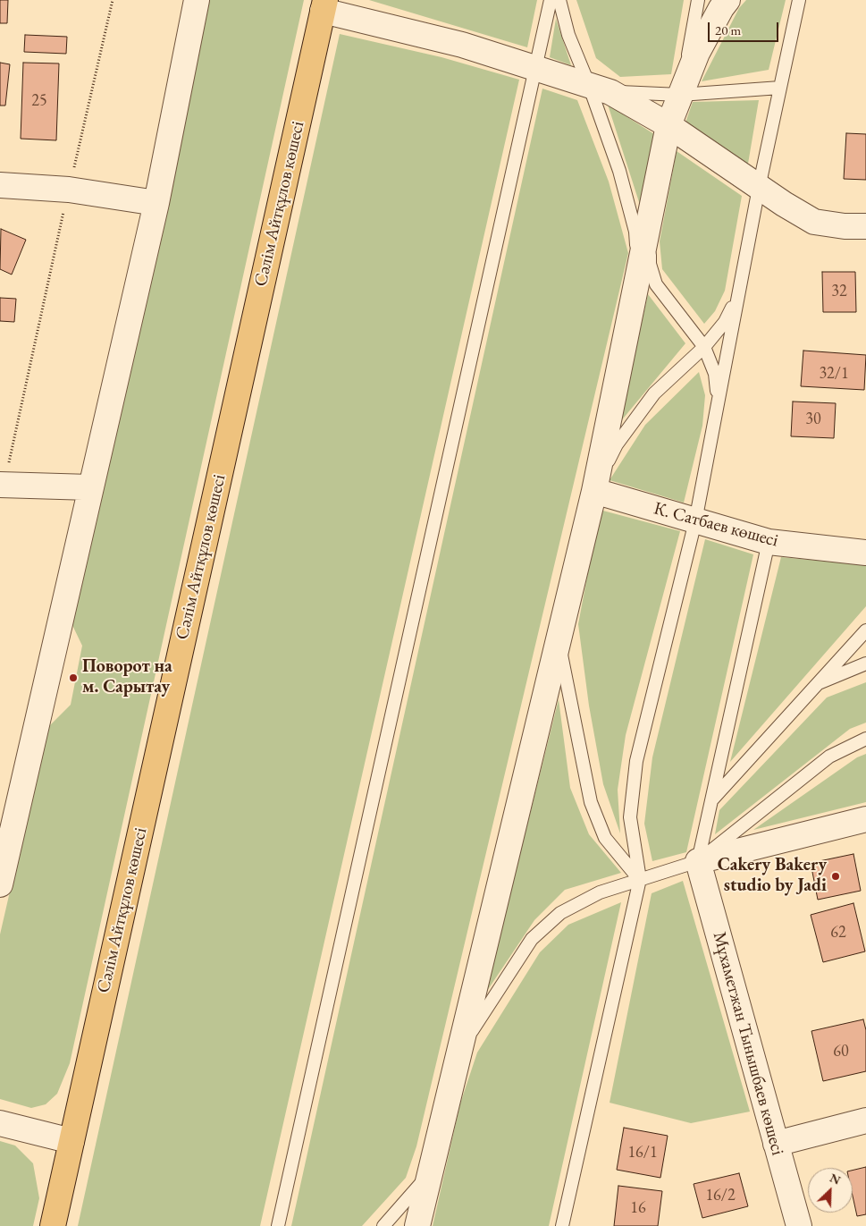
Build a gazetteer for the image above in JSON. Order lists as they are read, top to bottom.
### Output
{
  "streets": {
    "highway": ["Сәлім Айтқұлов көшесі"],
    "street": ["К. Сатбаев көшесі", "Мұхаметжан Тынышбаев көшесі"]
  },
  "places": ["Поворот на м. Сарытау", "Cakery Bakery studio by Jadi"],
  "house_numbers": [
    "25",
    "32",
    "32/1",
    "30",
    "62",
    "60",
    "16/1",
    "16/2",
    "16"
  ],
  "scale_bar": "20 m",
  "north": "top right"
}
